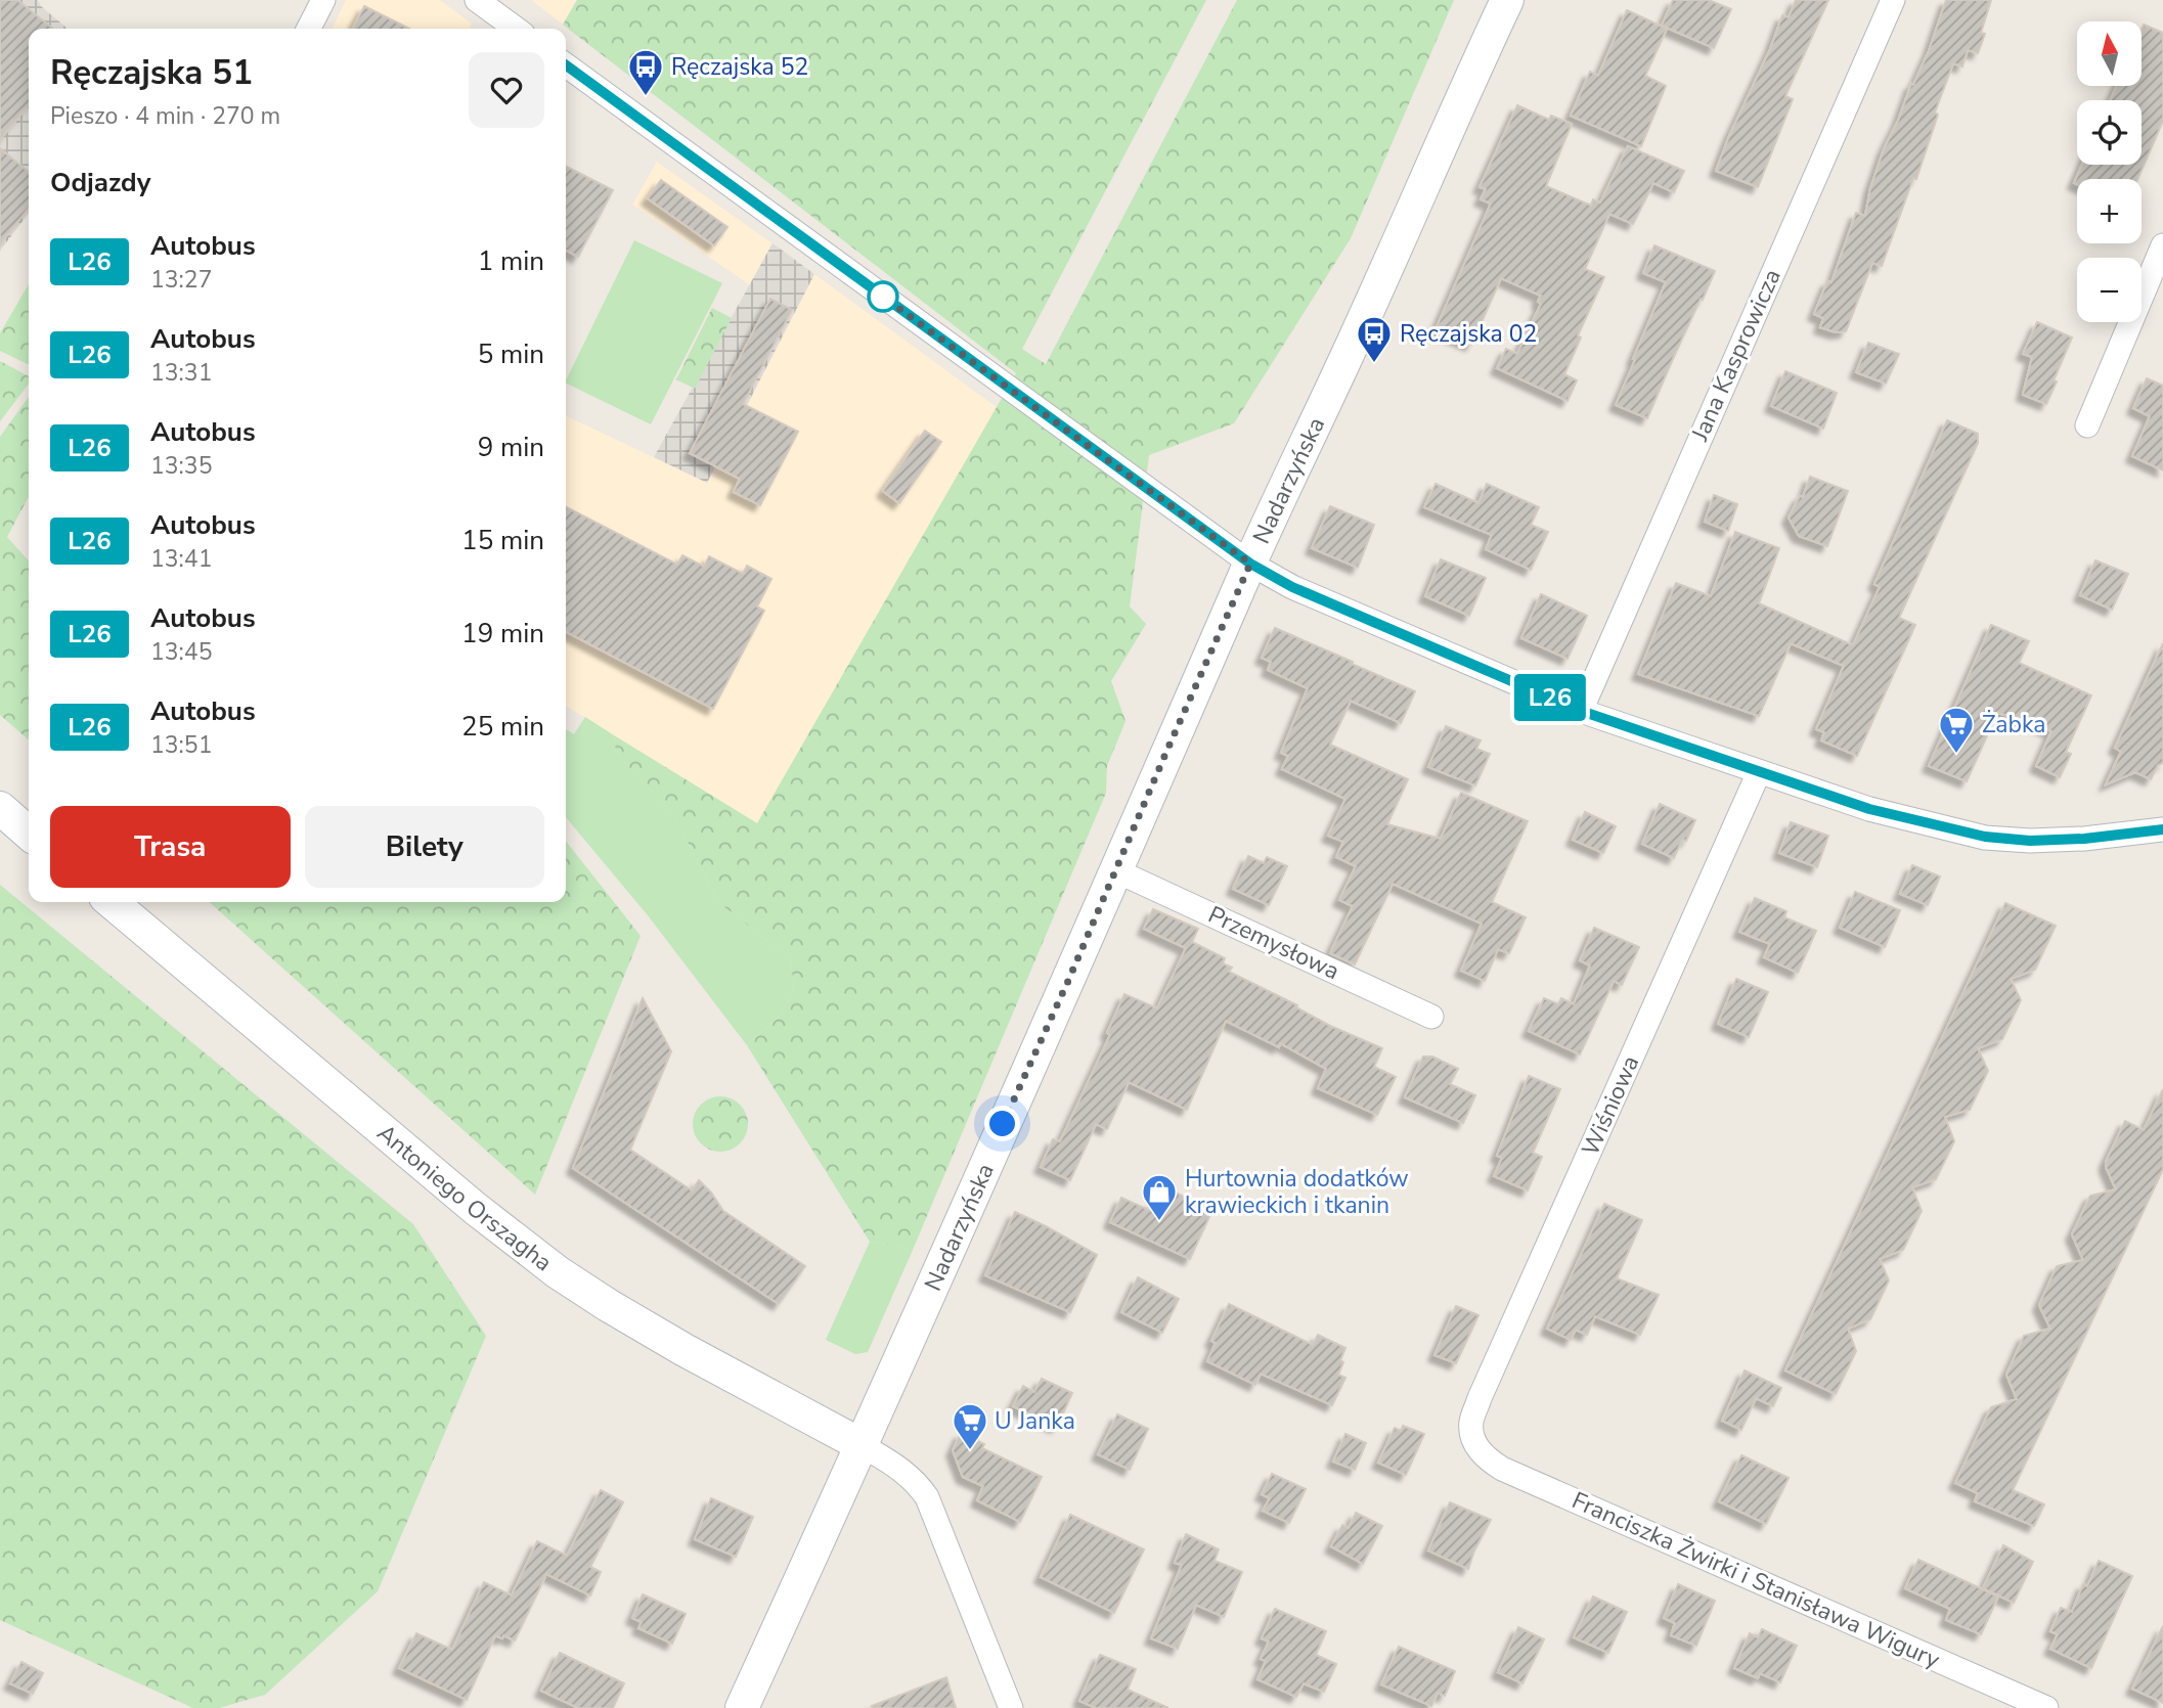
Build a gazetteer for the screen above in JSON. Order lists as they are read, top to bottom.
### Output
{
  "streets": {
    "main road": ["Nadarzyńska", "Antoniego Orszagha"],
    "street": [
      "Jana Kasprowicza",
      "Przemysłowa",
      "Wiśniowa",
      "Franciszka Żwirki i Stanisława Wigury"
    ]
  },
  "crossings": [
    ["Nadarzyńska", "Przemysłowa"],
    ["Nadarzyńska", "Antoniego Orszagha"],
    ["Wiśniowa", "Franciszka Żwirki i Stanisława Wigury"]
  ],
  "places": {
    "bus stop": ["Ręczajska 52", "Ręczajska 02"],
    "supermarket": ["Żabka", "U Janka"],
    "shop": ["Hurtownia dodatków krawieckich i tkanin"]
  },
  "lines": ["bus line L26"],
  "north": "top",
  "page": {
    "on_map": "L26",
    "map_buttons": ["+", "−"],
    "heading": [
      ["Ręczajska 51", "Pieszo · 4 min · 270 m"],
      "Odjazdy"
    ],
    "list": [
      {
        "mark": "L26",
        "name": "Autobus",
        "note": "13:27",
        "value": "1 min"
      },
      {
        "mark": "L26",
        "name": "Autobus",
        "note": "13:31",
        "value": "5 min"
      },
      {
        "mark": "L26",
        "name": "Autobus",
        "note": "13:35",
        "value": "9 min"
      },
      {
        "mark": "L26",
        "name": "Autobus",
        "note": "13:41",
        "value": "15 min"
      },
      {
        "mark": "L26",
        "name": "Autobus",
        "note": "13:45",
        "value": "19 min"
      },
      {
        "mark": "L26",
        "name": "Autobus",
        "note": "13:51",
        "value": "25 min"
      }
    ],
    "buttons": ["Trasa", "Bilety"]
  }
}
